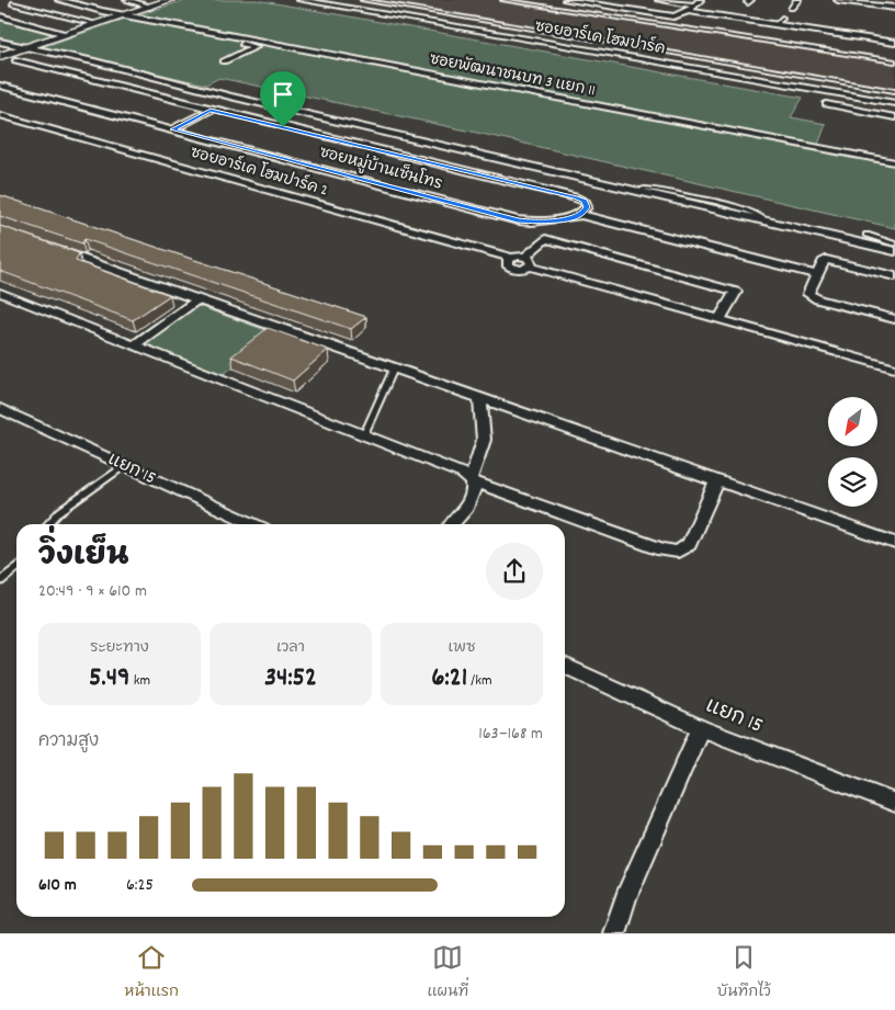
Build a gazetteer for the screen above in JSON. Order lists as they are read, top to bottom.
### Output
{
  "streets": {
    "street": [
      "ซอยอาร์เค โฮมปาร์ค",
      "ซอยพัฒนาชนบท 3 แยก 11",
      "ซอยหมู่บ้านเซ็นโทร",
      "ซอยอาร์เค โฮมปาร์ค 2",
      "แยก 15"
    ]
  },
  "north": "bottom left",
  "page": {
    "heading": ["วิ่งเย็น", "20:49 · 9 × 610 m"],
    "stats": [
      ["ระยะทาง", "5.49 km"],
      ["เวลา", "34:52"],
      ["เพซ", "6:21 /km"]
    ],
    "chart": ["ความสูง", "163–168 m"],
    "list": [
      {
        "name": "610 m",
        "note": "6:25"
      }
    ],
    "tabs": ["หน้าแรก", "แผนที่", "บันทึกไว้"]
  }
}
